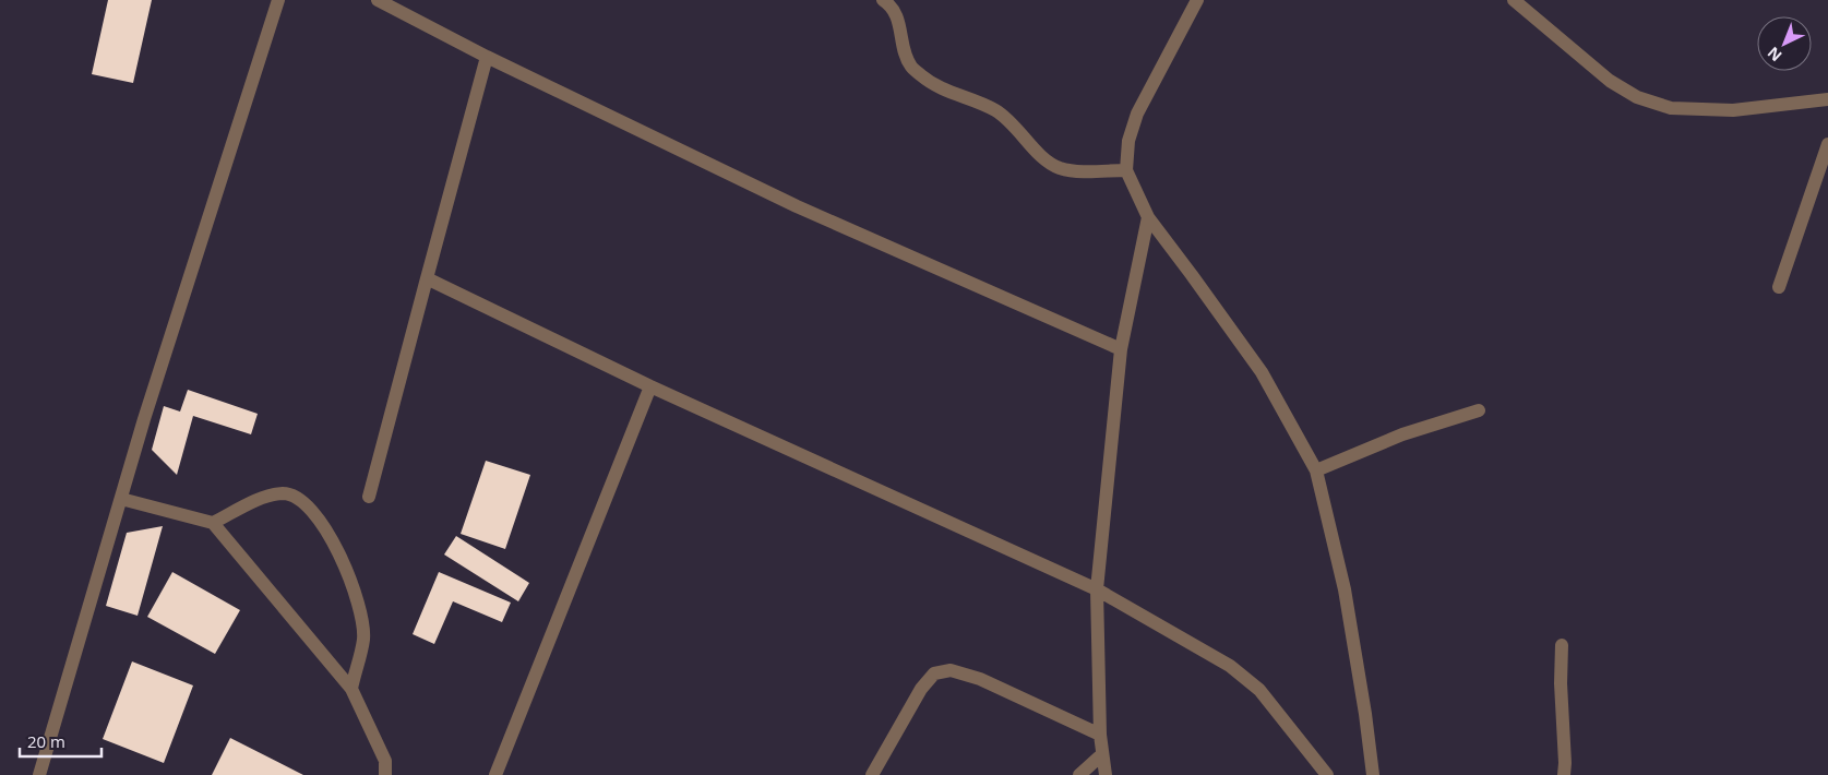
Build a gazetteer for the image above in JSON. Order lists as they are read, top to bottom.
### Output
{
  "scale_bar": "20 m",
  "north": "bottom left"
}
